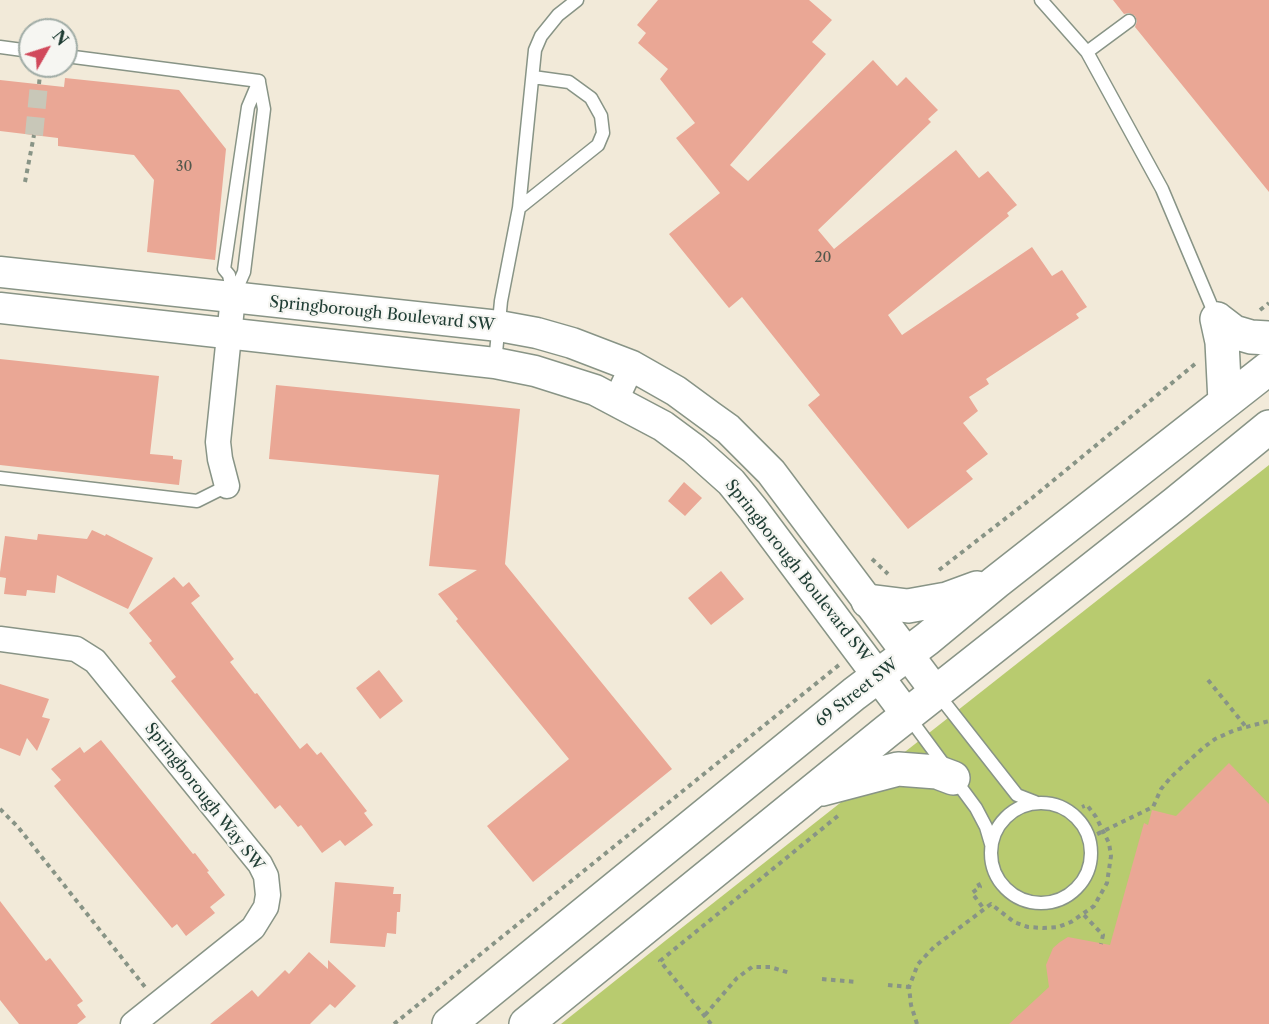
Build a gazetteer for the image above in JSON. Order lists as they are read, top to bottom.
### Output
{
  "streets": {
    "main road": ["69 Street SW"],
    "street": ["Springborough Boulevard SW", "Springborough Way SW"]
  },
  "crossings": [
    ["Springborough Boulevard SW", "69 Street SW"]
  ],
  "house_numbers": ["30", "20"],
  "north": "top right"
}
